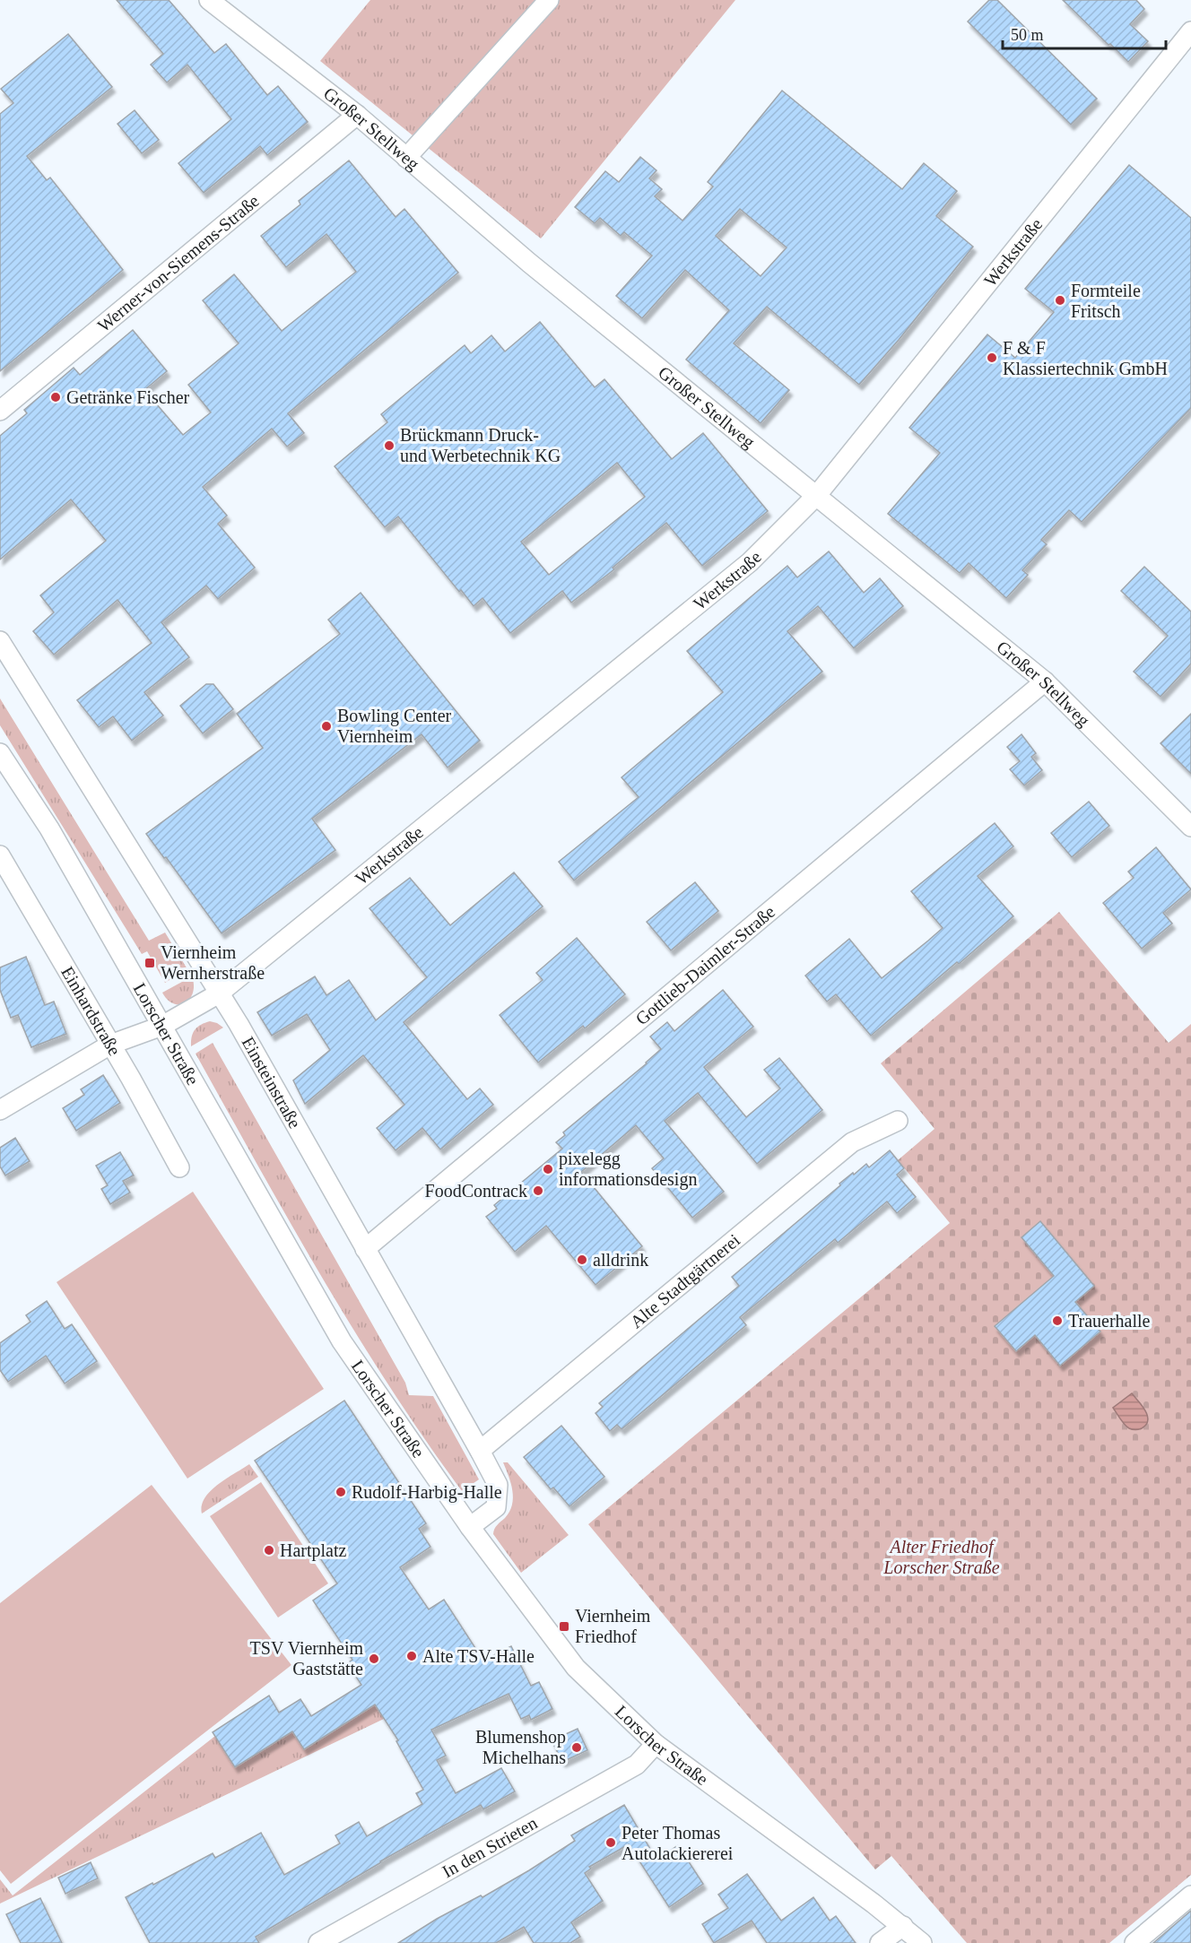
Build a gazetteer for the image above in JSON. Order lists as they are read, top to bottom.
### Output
{
  "streets": {
    "street": [
      "Großer Stellweg",
      "Werkstraße",
      "Werner-von-Siemens-Straße",
      "Gottlieb-Daimler-Straße",
      "Einhardstraße",
      "Lorscher Straße",
      "Einsteinstraße",
      "Alte Stadtgärtnerei",
      "In den Strieten"
    ]
  },
  "crossings": [
    ["Großer Stellweg", "Werkstraße"],
    ["Großer Stellweg", "Werner-von-Siemens-Straße"],
    ["Großer Stellweg", "Gottlieb-Daimler-Straße"],
    ["Werkstraße", "Einhardstraße"],
    ["Werkstraße", "Lorscher Straße"],
    ["Werkstraße", "Einsteinstraße"],
    ["Gottlieb-Daimler-Straße", "Einsteinstraße"],
    ["Lorscher Straße", "Einsteinstraße"],
    ["Lorscher Straße", "In den Strieten"],
    ["Einsteinstraße", "Alte Stadtgärtnerei"]
  ],
  "parks": ["Alter Friedhof Lorscher Straße"],
  "places": {
    "other": [
      "Formteile Fritsch",
      "F & F Klassiertechnik GmbH",
      "Getränke Fischer",
      "Brückmann Druck- und Werbetechnik KG",
      "Bowling Center Viernheim",
      "pixelegg informationsdesign",
      "FoodContrack",
      "alldrink",
      "Trauerhalle",
      "Rudolf-Harbig-Halle",
      "Hartplatz",
      "Alte TSV-Halle",
      "TSV Viernheim Gaststätte",
      "Blumenshop Michelhans",
      "Peter Thomas Autolackiererei"
    ],
    "transit": ["Viernheim Wernherstraße", "Viernheim Friedhof"]
  },
  "scale_bar": "50 m"
}
